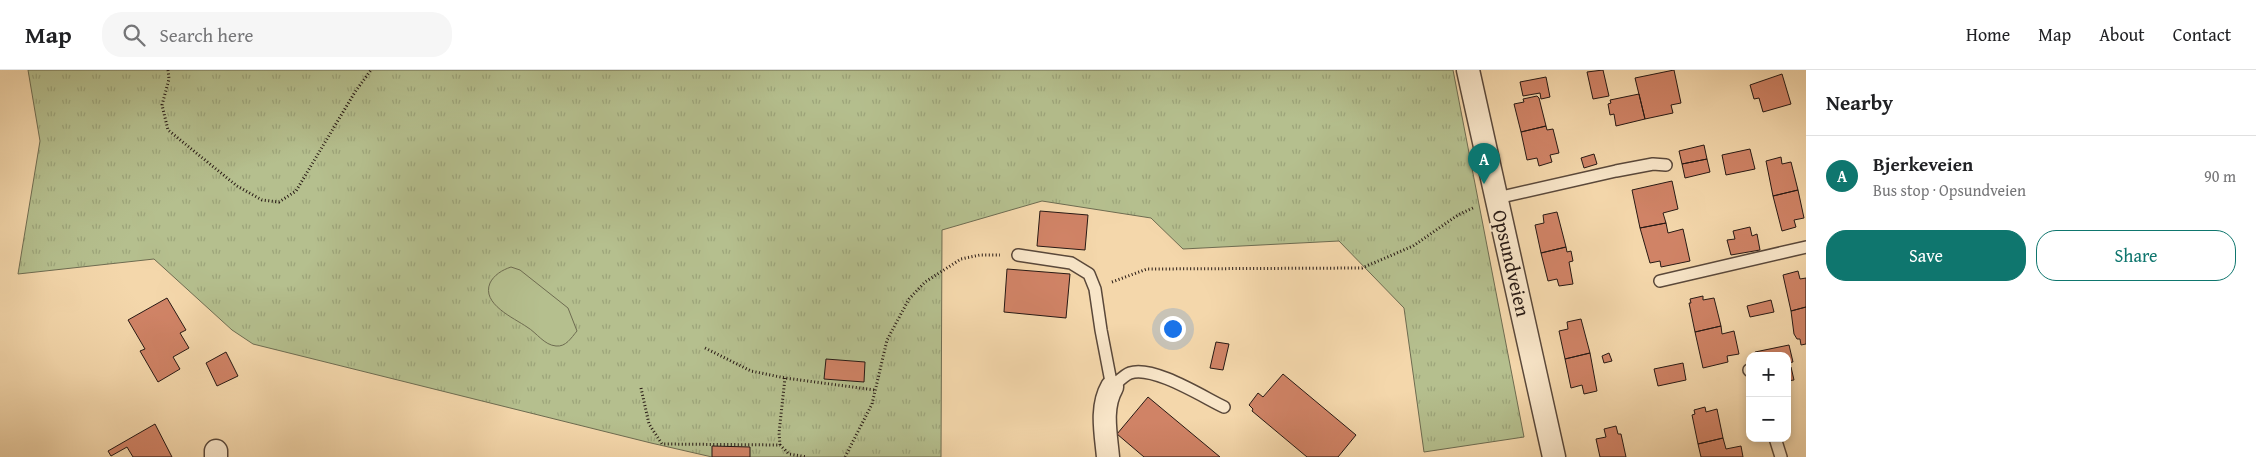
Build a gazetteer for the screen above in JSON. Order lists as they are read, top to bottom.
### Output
{
  "streets": {
    "street": ["Opsundveien"]
  },
  "page": {
    "header": "Map",
    "search": "Search here",
    "nav": [
      "Home",
      "Map",
      "About",
      "Contact"
    ],
    "heading": "Nearby",
    "list": [
      {
        "mark": "A",
        "name": "Bjerkeveien",
        "note": "Bus stop · Opsundveien",
        "value": "90 m"
      }
    ],
    "pins": "A",
    "buttons": ["Save", "Share"],
    "map_buttons": ["+", "−"]
  }
}
